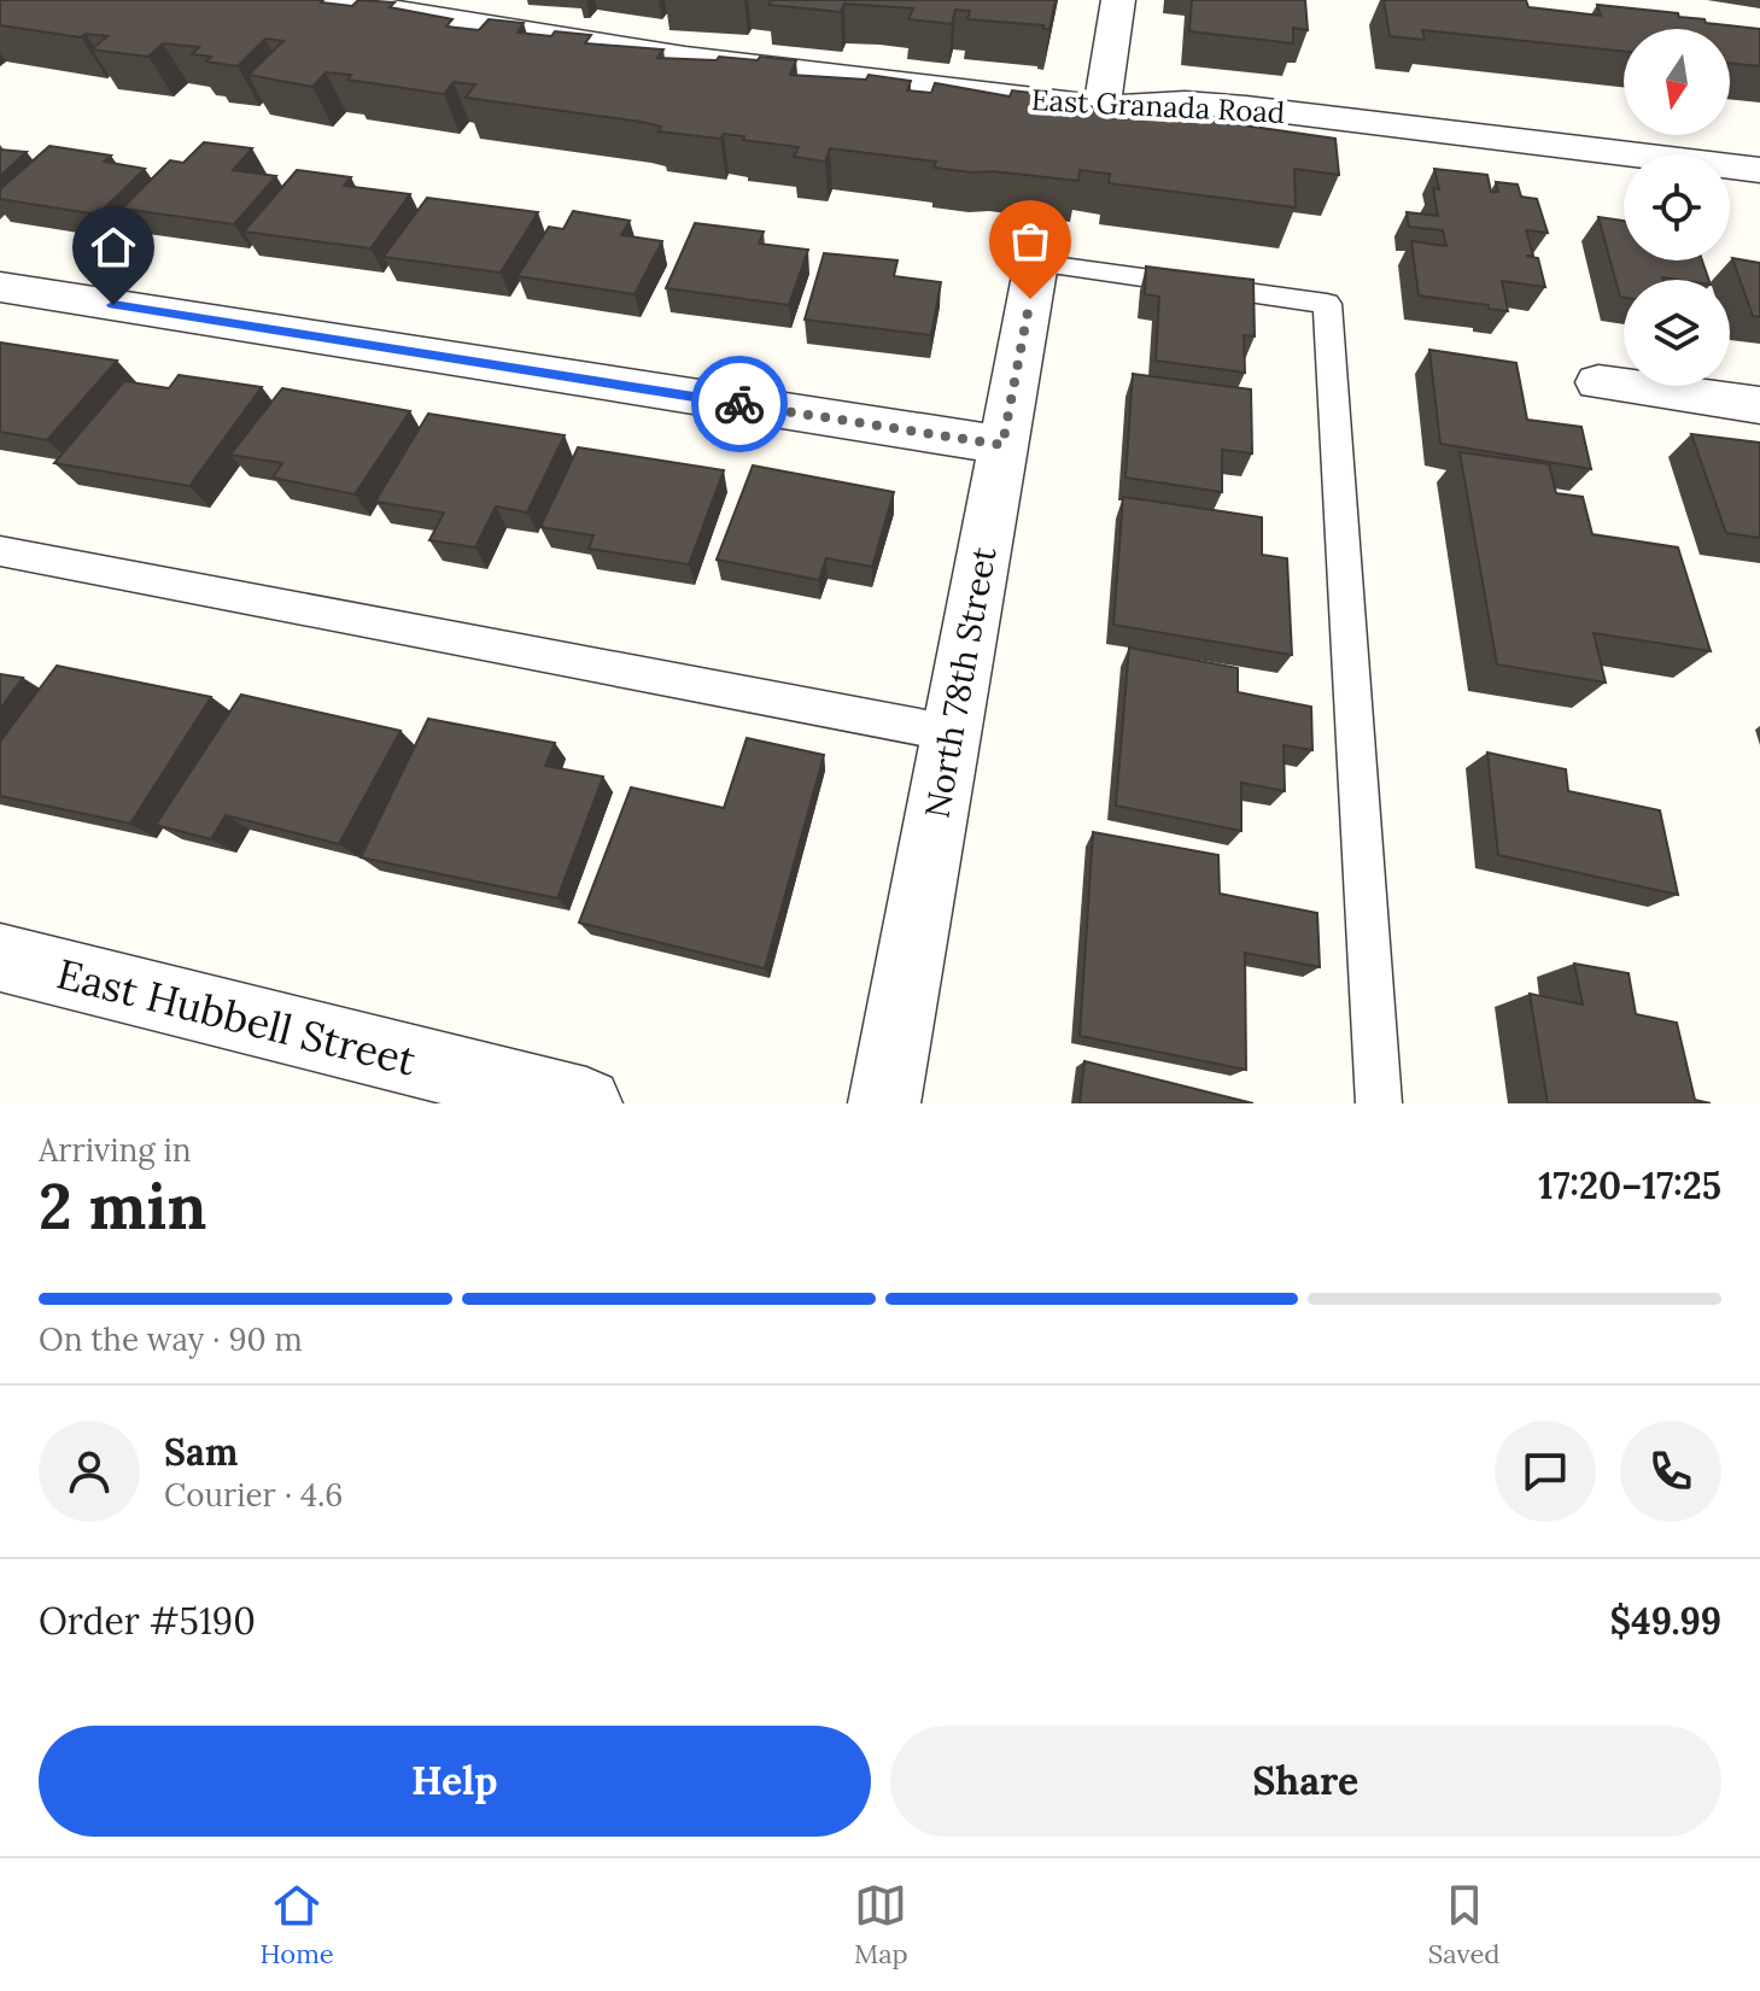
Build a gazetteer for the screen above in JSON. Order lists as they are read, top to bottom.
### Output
{
  "streets": {
    "street": ["East Granada Road", "North 78th Street", "East Hubbell Street"]
  },
  "north": "bottom",
  "page": {
    "heading": ["2 min", "Arriving in", "17:20–17:25"],
    "panel": [
      "Sam",
      "Courier · 4.6",
      "Order #5190",
      "$49.99"
    ],
    "bar": "On the way · 90 m",
    "buttons": ["Help", "Share"],
    "tabs": ["Home", "Map", "Saved"]
  }
}
